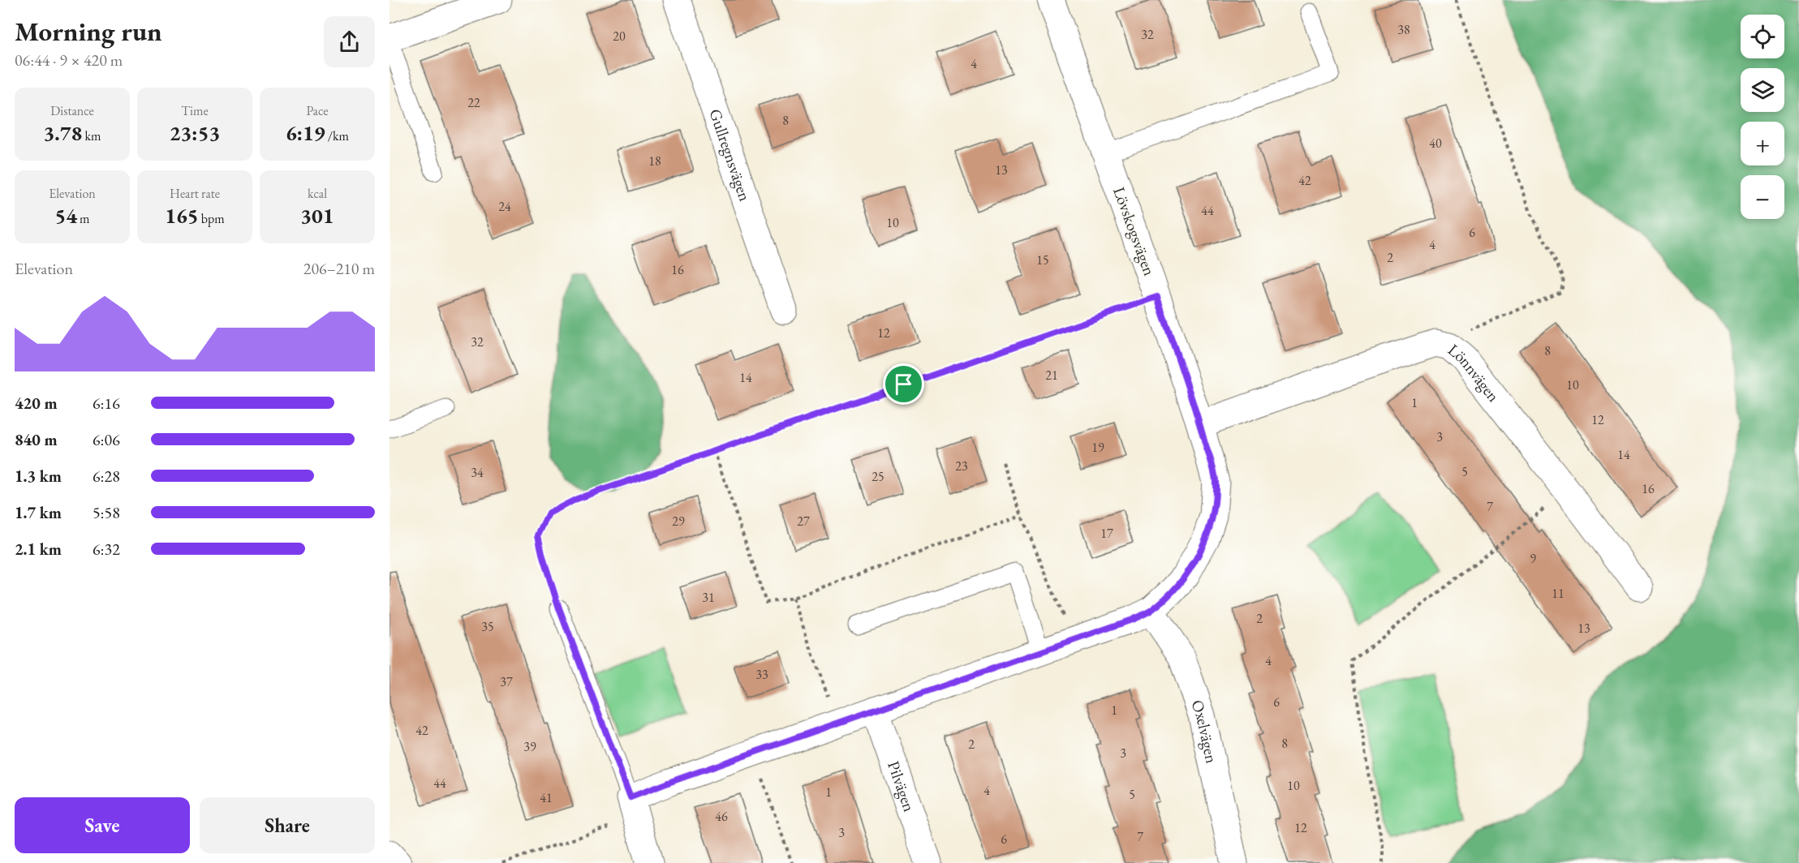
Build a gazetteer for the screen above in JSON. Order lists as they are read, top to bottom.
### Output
{
  "streets": {
    "street": [
      "Gullregnsvägen",
      "Lövskogsvägen",
      "Lönnvägen",
      "Oxelvägen",
      "Pilvägen"
    ]
  },
  "crossings": [
    ["Lövskogsvägen", "Lönnvägen"],
    ["Lövskogsvägen", "Oxelvägen"],
    ["Lövskogsvägen", "Pilvägen"]
  ],
  "house_numbers": [
    "38",
    "32",
    "20",
    "4",
    "22",
    "8",
    "40",
    "18",
    "13",
    "42",
    "24",
    "44",
    "10",
    "6",
    "4",
    "2",
    "15",
    "16",
    "12",
    "32",
    "8",
    "21",
    "14",
    "10",
    "1",
    "12",
    "3",
    "19",
    "14",
    "23",
    "5",
    "34",
    "25",
    "16",
    "7",
    "29",
    "27",
    "17",
    "9",
    "11",
    "31",
    "2",
    "35",
    "13",
    "4",
    "33",
    "37",
    "6",
    "1",
    "42",
    "8",
    "2",
    "39",
    "3",
    "44",
    "10",
    "4",
    "1",
    "5",
    "41",
    "46",
    "12",
    "3",
    "7",
    "6"
  ],
  "page": {
    "heading": ["Morning run", "06:44 · 9 × 420 m"],
    "map_buttons": ["+", "−"],
    "stats": [
      ["Distance", "3.78 km"],
      ["Time", "23:53"],
      ["Pace", "6:19 /km"],
      ["Elevation", "54 m"],
      ["Heart rate", "165 bpm"],
      ["kcal", "301"]
    ],
    "chart": ["Elevation", "206–210 m"],
    "list": [
      {
        "name": "420 m",
        "note": "6:16"
      },
      {
        "name": "840 m",
        "note": "6:06"
      },
      {
        "name": "1.3 km",
        "note": "6:28"
      },
      {
        "name": "1.7 km",
        "note": "5:58"
      },
      {
        "name": "2.1 km",
        "note": "6:32"
      }
    ],
    "buttons": ["Save", "Share"]
  }
}
